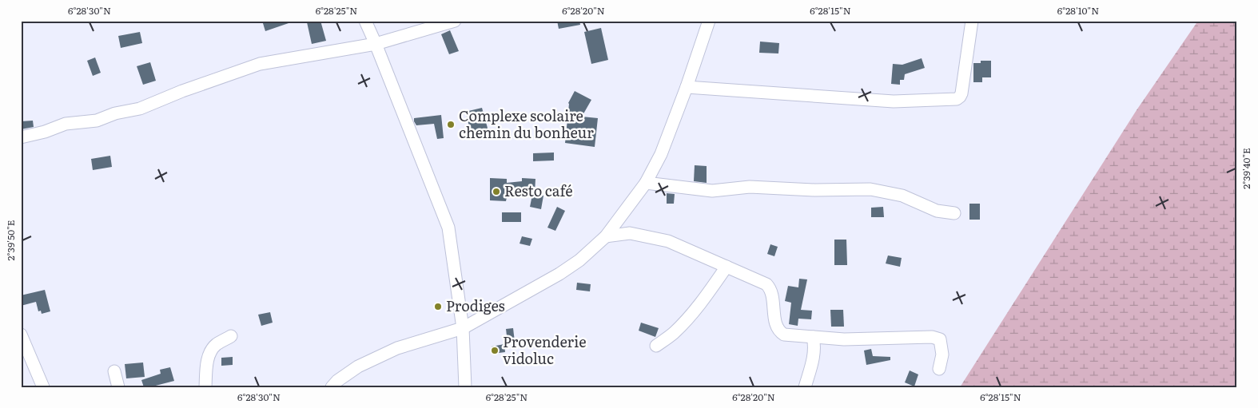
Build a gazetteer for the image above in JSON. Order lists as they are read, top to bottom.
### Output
{
  "places": [
    "Complexe scolaire chemin du bonheur",
    "Resto café",
    "Prodiges",
    "Provenderie vidoluc"
  ],
  "coordinates": [
    "6°28'30\"N",
    "6°28'25\"N",
    "6°28'20\"N",
    "6°28'15\"N",
    "6°28'10\"N",
    "2°39'40\"E",
    "2°39'50\"E"
  ]
}
